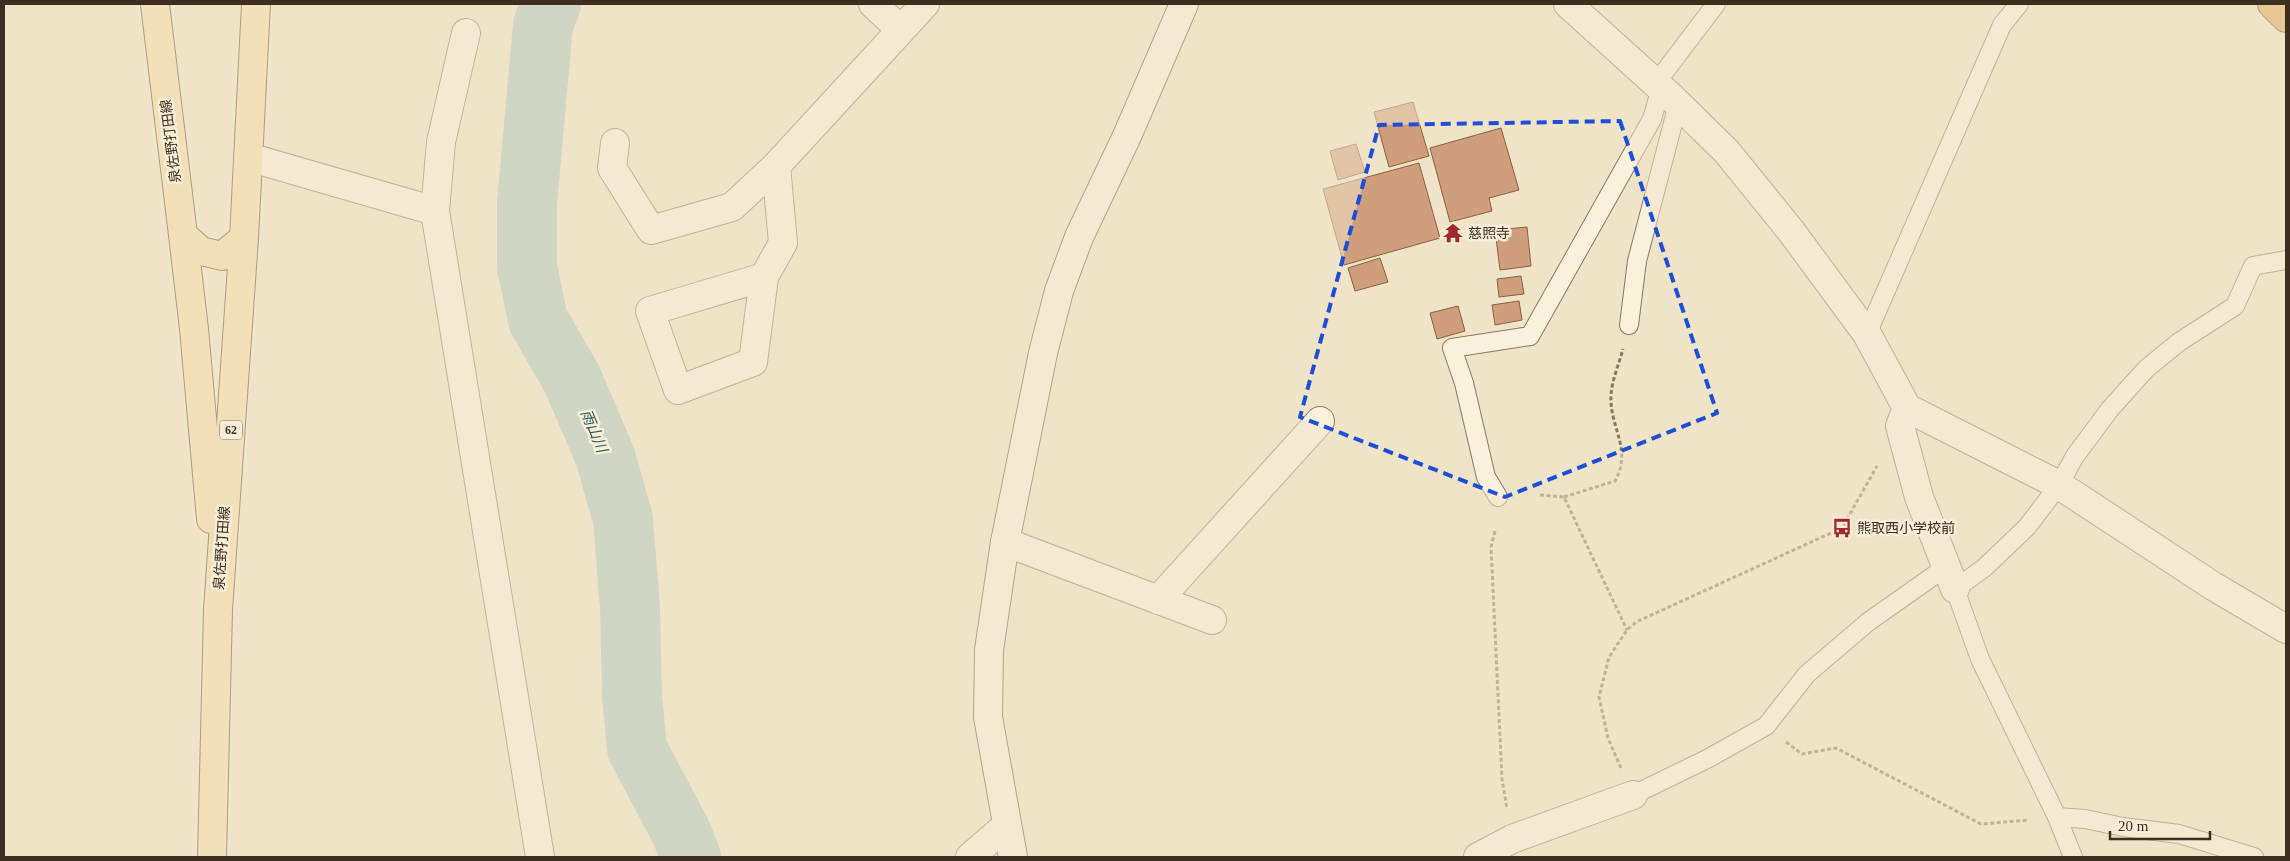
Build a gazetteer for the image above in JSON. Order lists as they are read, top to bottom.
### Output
{
  "streets": {
    "main road": ["泉佐野打田線", "62"]
  },
  "crossings": [
    ["泉佐野打田線", "62"]
  ],
  "water": ["雨山川"],
  "places": {
    "temple": ["慈照寺"],
    "bus stop": ["熊取西小学校前"]
  },
  "scale_bar": "20 m"
}
